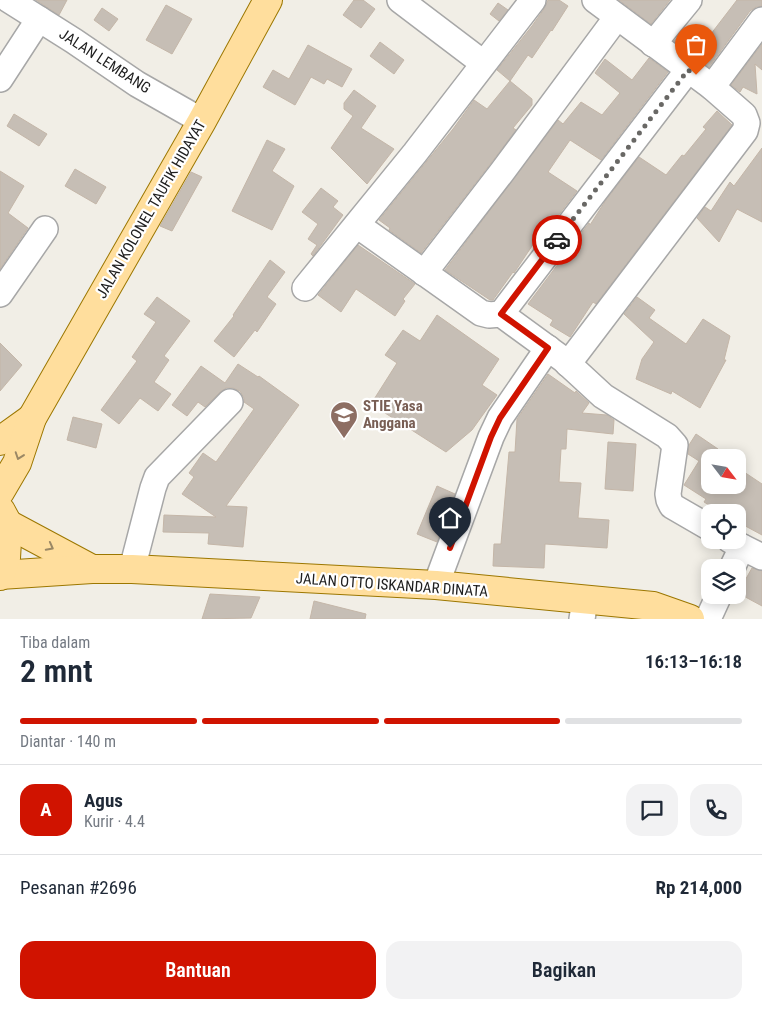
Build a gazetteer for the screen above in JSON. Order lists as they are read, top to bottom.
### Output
{
  "streets": {
    "main road": ["JALAN KOLONEL TAUFIK HIDAYAT", "JALAN OTTO ISKANDAR DINATA"],
    "street": ["JALAN LEMBANG"]
  },
  "crossings": [
    ["JALAN LEMBANG", "JALAN KOLONEL TAUFIK HIDAYAT"]
  ],
  "places": {
    "school or university": ["STIE Yasa Anggana"]
  },
  "north": "bottom right",
  "page": {
    "heading": ["2 mnt", "Tiba dalam", "16:13–16:18"],
    "panel": [
      "Agus",
      "Kurir · 4.4",
      "Pesanan #2696",
      "Rp 214,000"
    ],
    "bar": "Diantar · 140 m",
    "round": "A",
    "buttons": ["Bantuan", "Bagikan"]
  }
}
